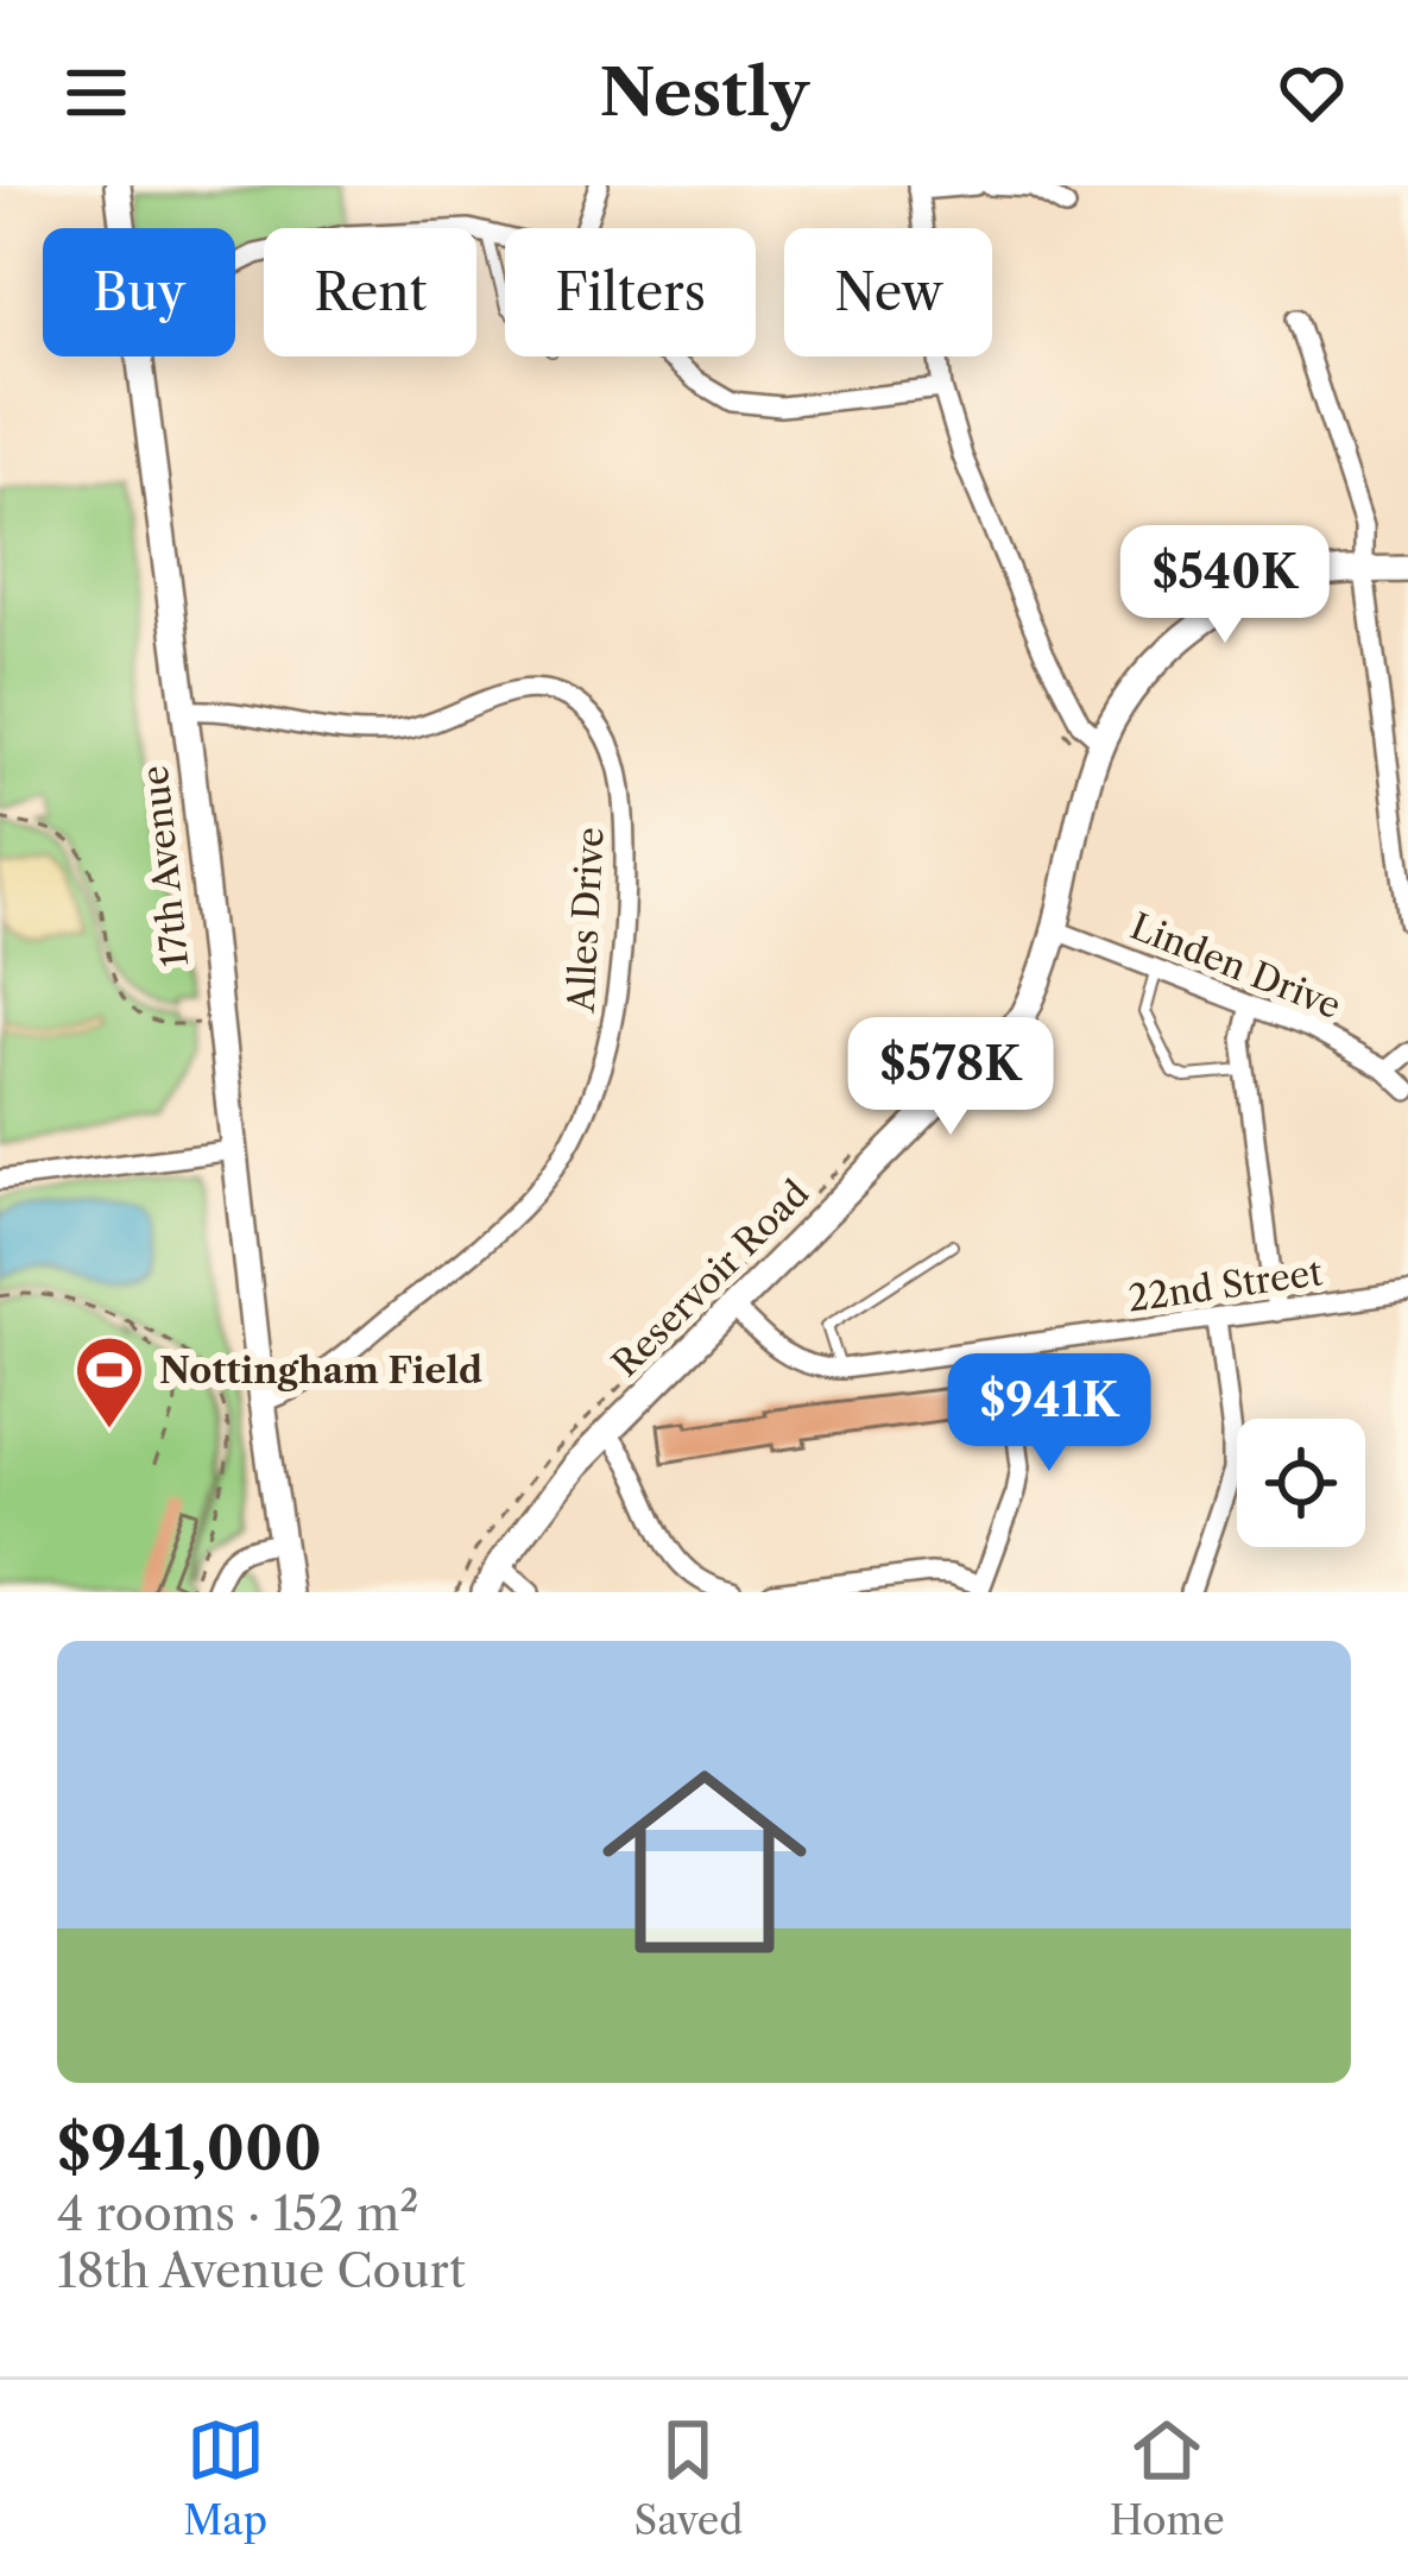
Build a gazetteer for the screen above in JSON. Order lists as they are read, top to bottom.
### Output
{
  "streets": {
    "street": [
      "17th Avenue",
      "Alles Drive",
      "Linden Drive",
      "Reservoir Road",
      "22nd Street"
    ]
  },
  "crossings": [
    ["17th Avenue", "Alles Drive"],
    ["Linden Drive", "Reservoir Road"],
    ["Reservoir Road", "22nd Street"]
  ],
  "places": {
    "sports": ["Nottingham Field"]
  },
  "page": {
    "header": "Nestly",
    "chip": [
      "Buy",
      "Rent",
      "Filters",
      "New"
    ],
    "price": ["$540K", "$578K", "$941K"],
    "list": [
      {
        "name": "$941,000",
        "note": "4 rooms · 152 m² · 18th Avenue Court"
      }
    ],
    "tabs": ["Map", "Saved", "Home"]
  }
}
